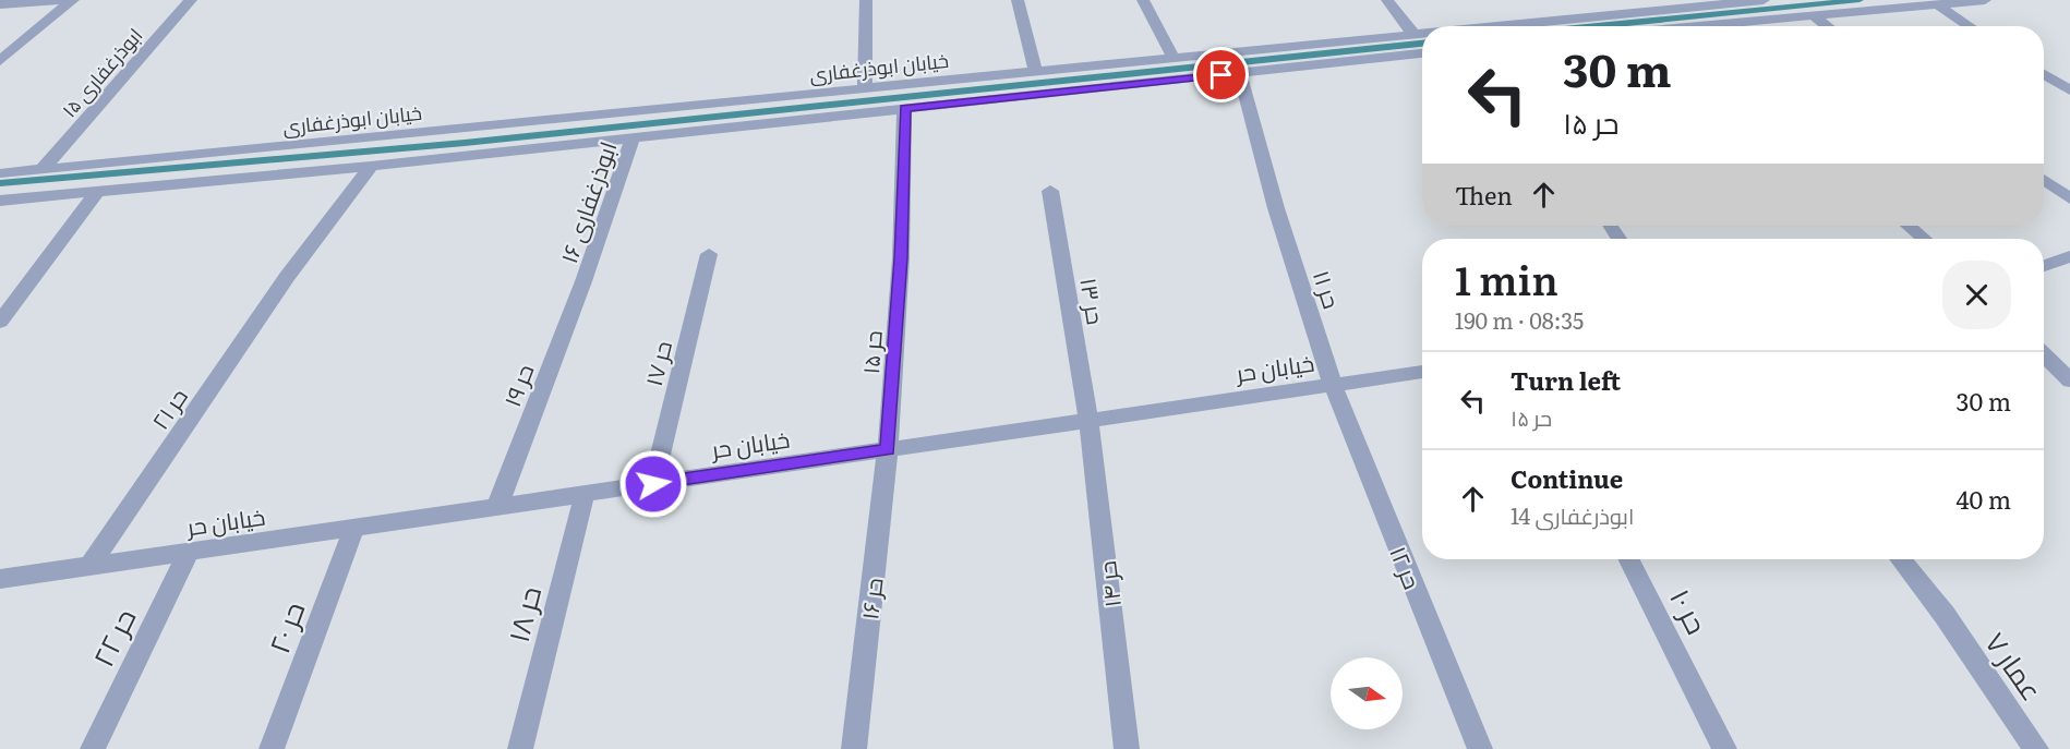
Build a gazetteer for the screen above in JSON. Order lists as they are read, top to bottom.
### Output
{
  "streets": {
    "street": [
      "خیابان ابوذرغفاری",
      "ابوذرغفاری ۱۵",
      "ابوذرغفاری ۱۶",
      "حر ۱۱",
      "حر ۱۳",
      "حر ۱۵",
      "حر ۱۷",
      "خیابان حر",
      "حر ۱۹",
      "حر ۲۱",
      "حر ۱۲",
      "حر ۱۴",
      "حر ۱۶",
      "حر ۱۰",
      "حر ۱۸",
      "حر ۲۰",
      "حر ۲۲",
      "عمار ۷"
    ]
  },
  "crossings": [
    ["خیابان ابوذرغفاری", "ابوذرغفاری ۱۵"],
    ["خیابان ابوذرغفاری", "ابوذرغفاری ۱۶"],
    ["خیابان ابوذرغفاری", "حر ۱۱"],
    ["خیابان ابوذرغفاری", "حر ۱۵"],
    ["خیابان ابوذرغفاری", "حر ۲۱"],
    ["ابوذرغفاری ۱۶", "حر ۱۹"],
    ["حر ۱۱", "خیابان حر"],
    ["حر ۱۱", "حر ۱۲"],
    ["حر ۱۳", "خیابان حر"],
    ["حر ۱۳", "حر ۱۴"],
    ["حر ۱۵", "خیابان حر"],
    ["حر ۱۵", "حر ۱۶"],
    ["حر ۱۷", "خیابان حر"],
    ["خیابان حر", "حر ۱۹"],
    ["خیابان حر", "حر ۲۱"],
    ["خیابان حر", "حر ۱۲"],
    ["خیابان حر", "حر ۱۴"],
    ["خیابان حر", "حر ۱۶"],
    ["خیابان حر", "حر ۱۸"],
    ["خیابان حر", "حر ۲۰"],
    ["خیابان حر", "حر ۲۲"]
  ],
  "north": "right",
  "page": {
    "turn": ["30 m", "حر ۱۵"],
    "then": "Then",
    "heading": ["1 min", "190 m · 08:35"],
    "list": [
      {
        "name": "Turn left",
        "note": "حر ۱۵",
        "value": "30 m"
      },
      {
        "name": "Continue",
        "note": "ابوذرغفاری 14",
        "value": "40 m"
      }
    ]
  }
}
